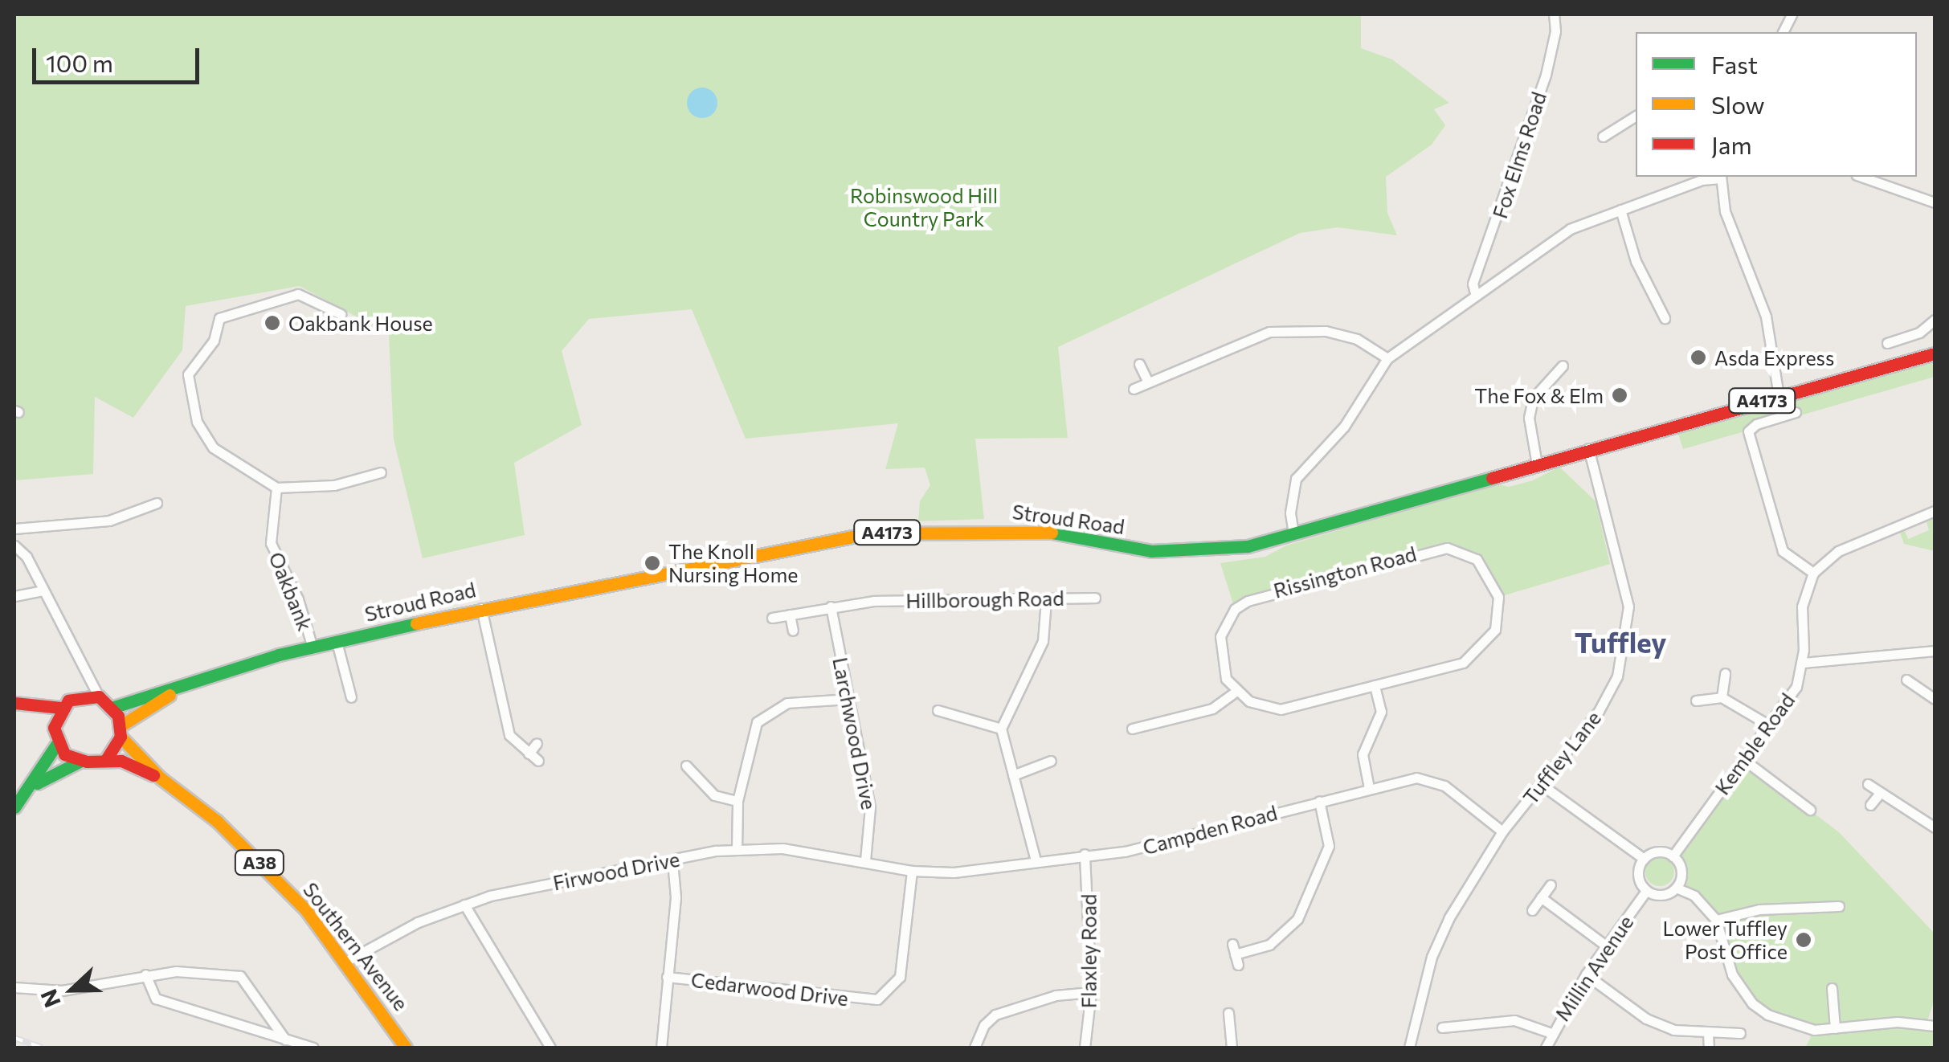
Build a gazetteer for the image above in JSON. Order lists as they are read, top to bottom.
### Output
{
  "streets": {
    "main road": [
      "A4173",
      "Stroud Road",
      "A38",
      "Southern Avenue"
    ],
    "street": [
      "Fox Elms Road",
      "Rissington Road",
      "Oakbank",
      "Hillborough Road",
      "Larchwood Drive",
      "Kemble Road",
      "Tuffley Lane",
      "Campden Road",
      "Firwood Drive",
      "Flaxley Road",
      "Millin Avenue",
      "Cedarwood Drive"
    ]
  },
  "crossings": [
    ["A4173", "Stroud Road"],
    ["A4173", "A38"],
    ["Stroud Road", "Oakbank"],
    ["Stroud Road", "Tuffley Lane"],
    ["Hillborough Road", "Larchwood Drive"],
    ["Larchwood Drive", "Firwood Drive"],
    ["Kemble Road", "Millin Avenue"],
    ["Tuffley Lane", "Campden Road"],
    ["Campden Road", "Firwood Drive"],
    ["Campden Road", "Flaxley Road"],
    ["Campden Road", "Cedarwood Drive"],
    ["A38", "Southern Avenue"],
    ["Firwood Drive", "Southern Avenue"]
  ],
  "districts": ["Tuffley"],
  "parks": ["Robinswood Hill Country Park"],
  "places": [
    "Oakbank House",
    "Asda Express",
    "The Fox & Elm",
    "The Knoll Nursing Home",
    "Lower Tuffley Post Office"
  ],
  "legend": ["Fast", "Slow", "Jam"],
  "scale_bar": "100 m",
  "north": "left"
}
